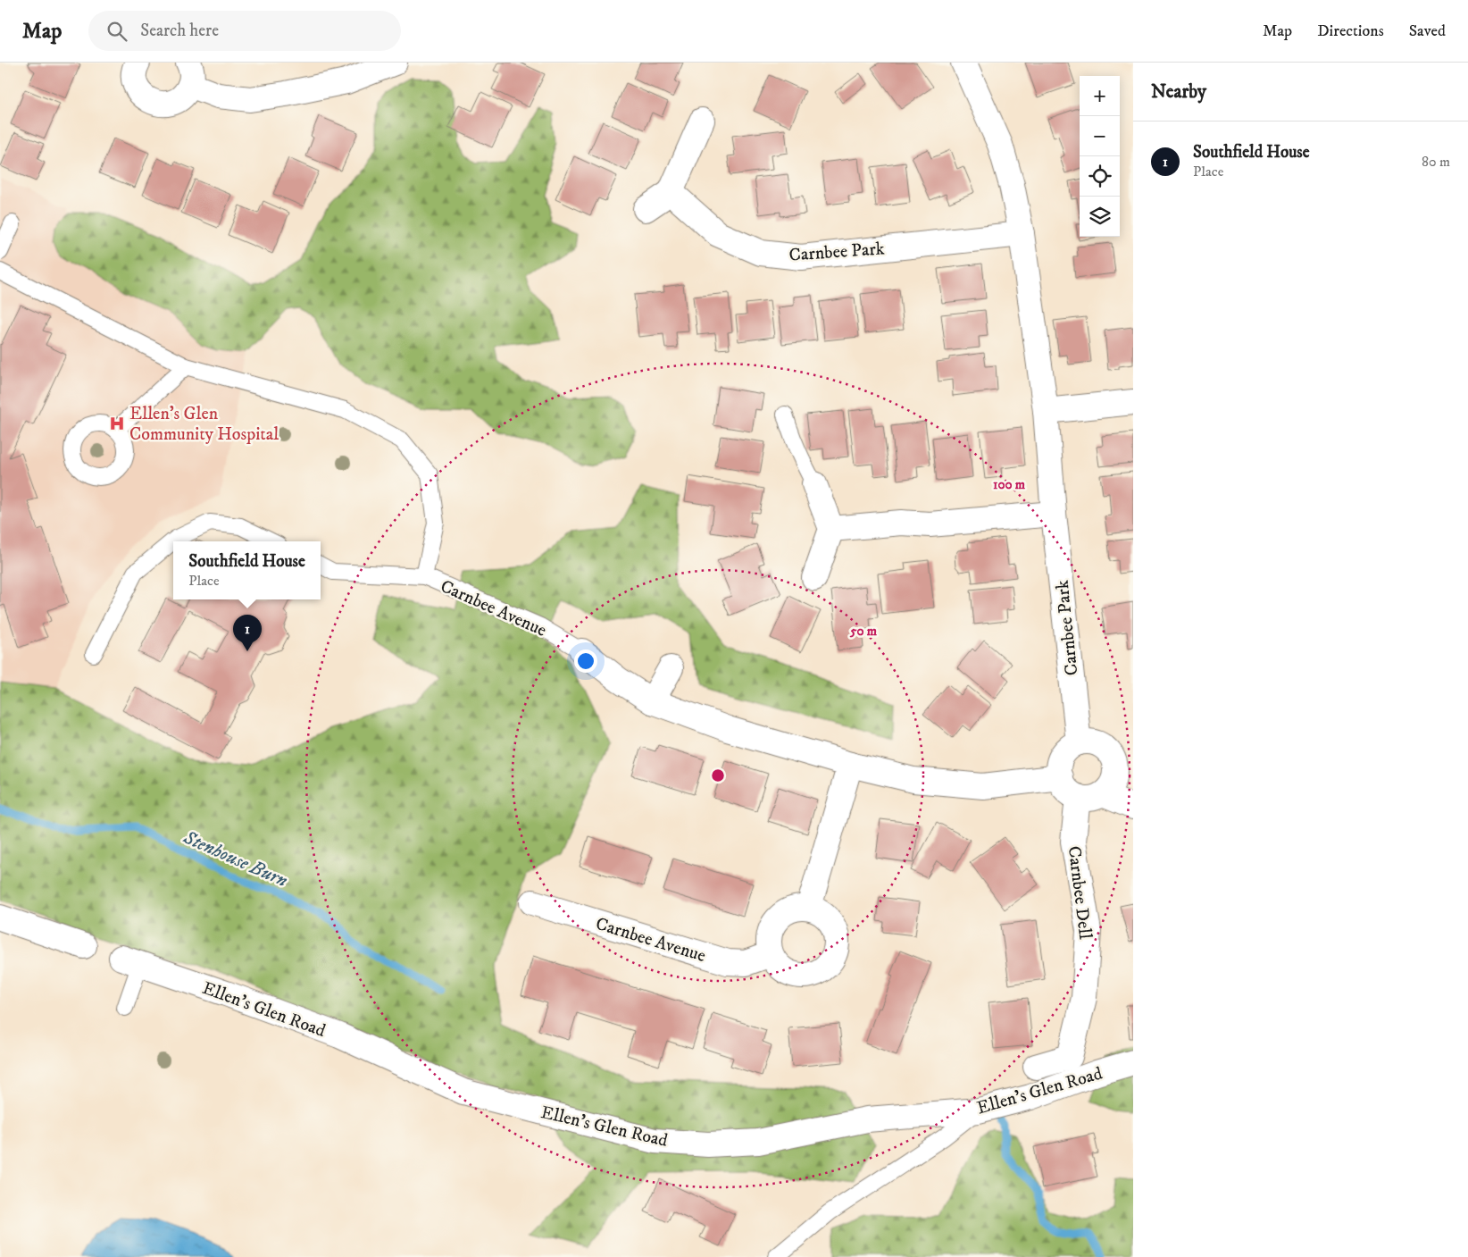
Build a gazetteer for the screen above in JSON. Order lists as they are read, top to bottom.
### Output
{
  "streets": {
    "street": [
      "Carnbee Park",
      "Carnbee Avenue",
      "Carnbee Dell",
      "Ellen's Glen Road"
    ]
  },
  "crossings": [
    ["Carnbee Park", "Carnbee Avenue"],
    ["Carnbee Park", "Carnbee Dell"],
    ["Carnbee Avenue", "Carnbee Dell"]
  ],
  "water": ["Stenhouse Burn"],
  "places": {
    "hospital": ["Ellen's Glen Community Hospital"]
  },
  "page": {
    "header": "Map",
    "search": "Search here",
    "nav": ["Map", "Directions", "Saved"],
    "heading": "Nearby",
    "map_buttons": ["+", "−"],
    "list": [
      {
        "mark": "1",
        "name": "Southfield House",
        "note": "Place",
        "value": "80 m"
      }
    ],
    "popup": ["Southfield House", "Place"],
    "pins": "1"
  },
  "rings": ["100 m", "50 m"]
}
